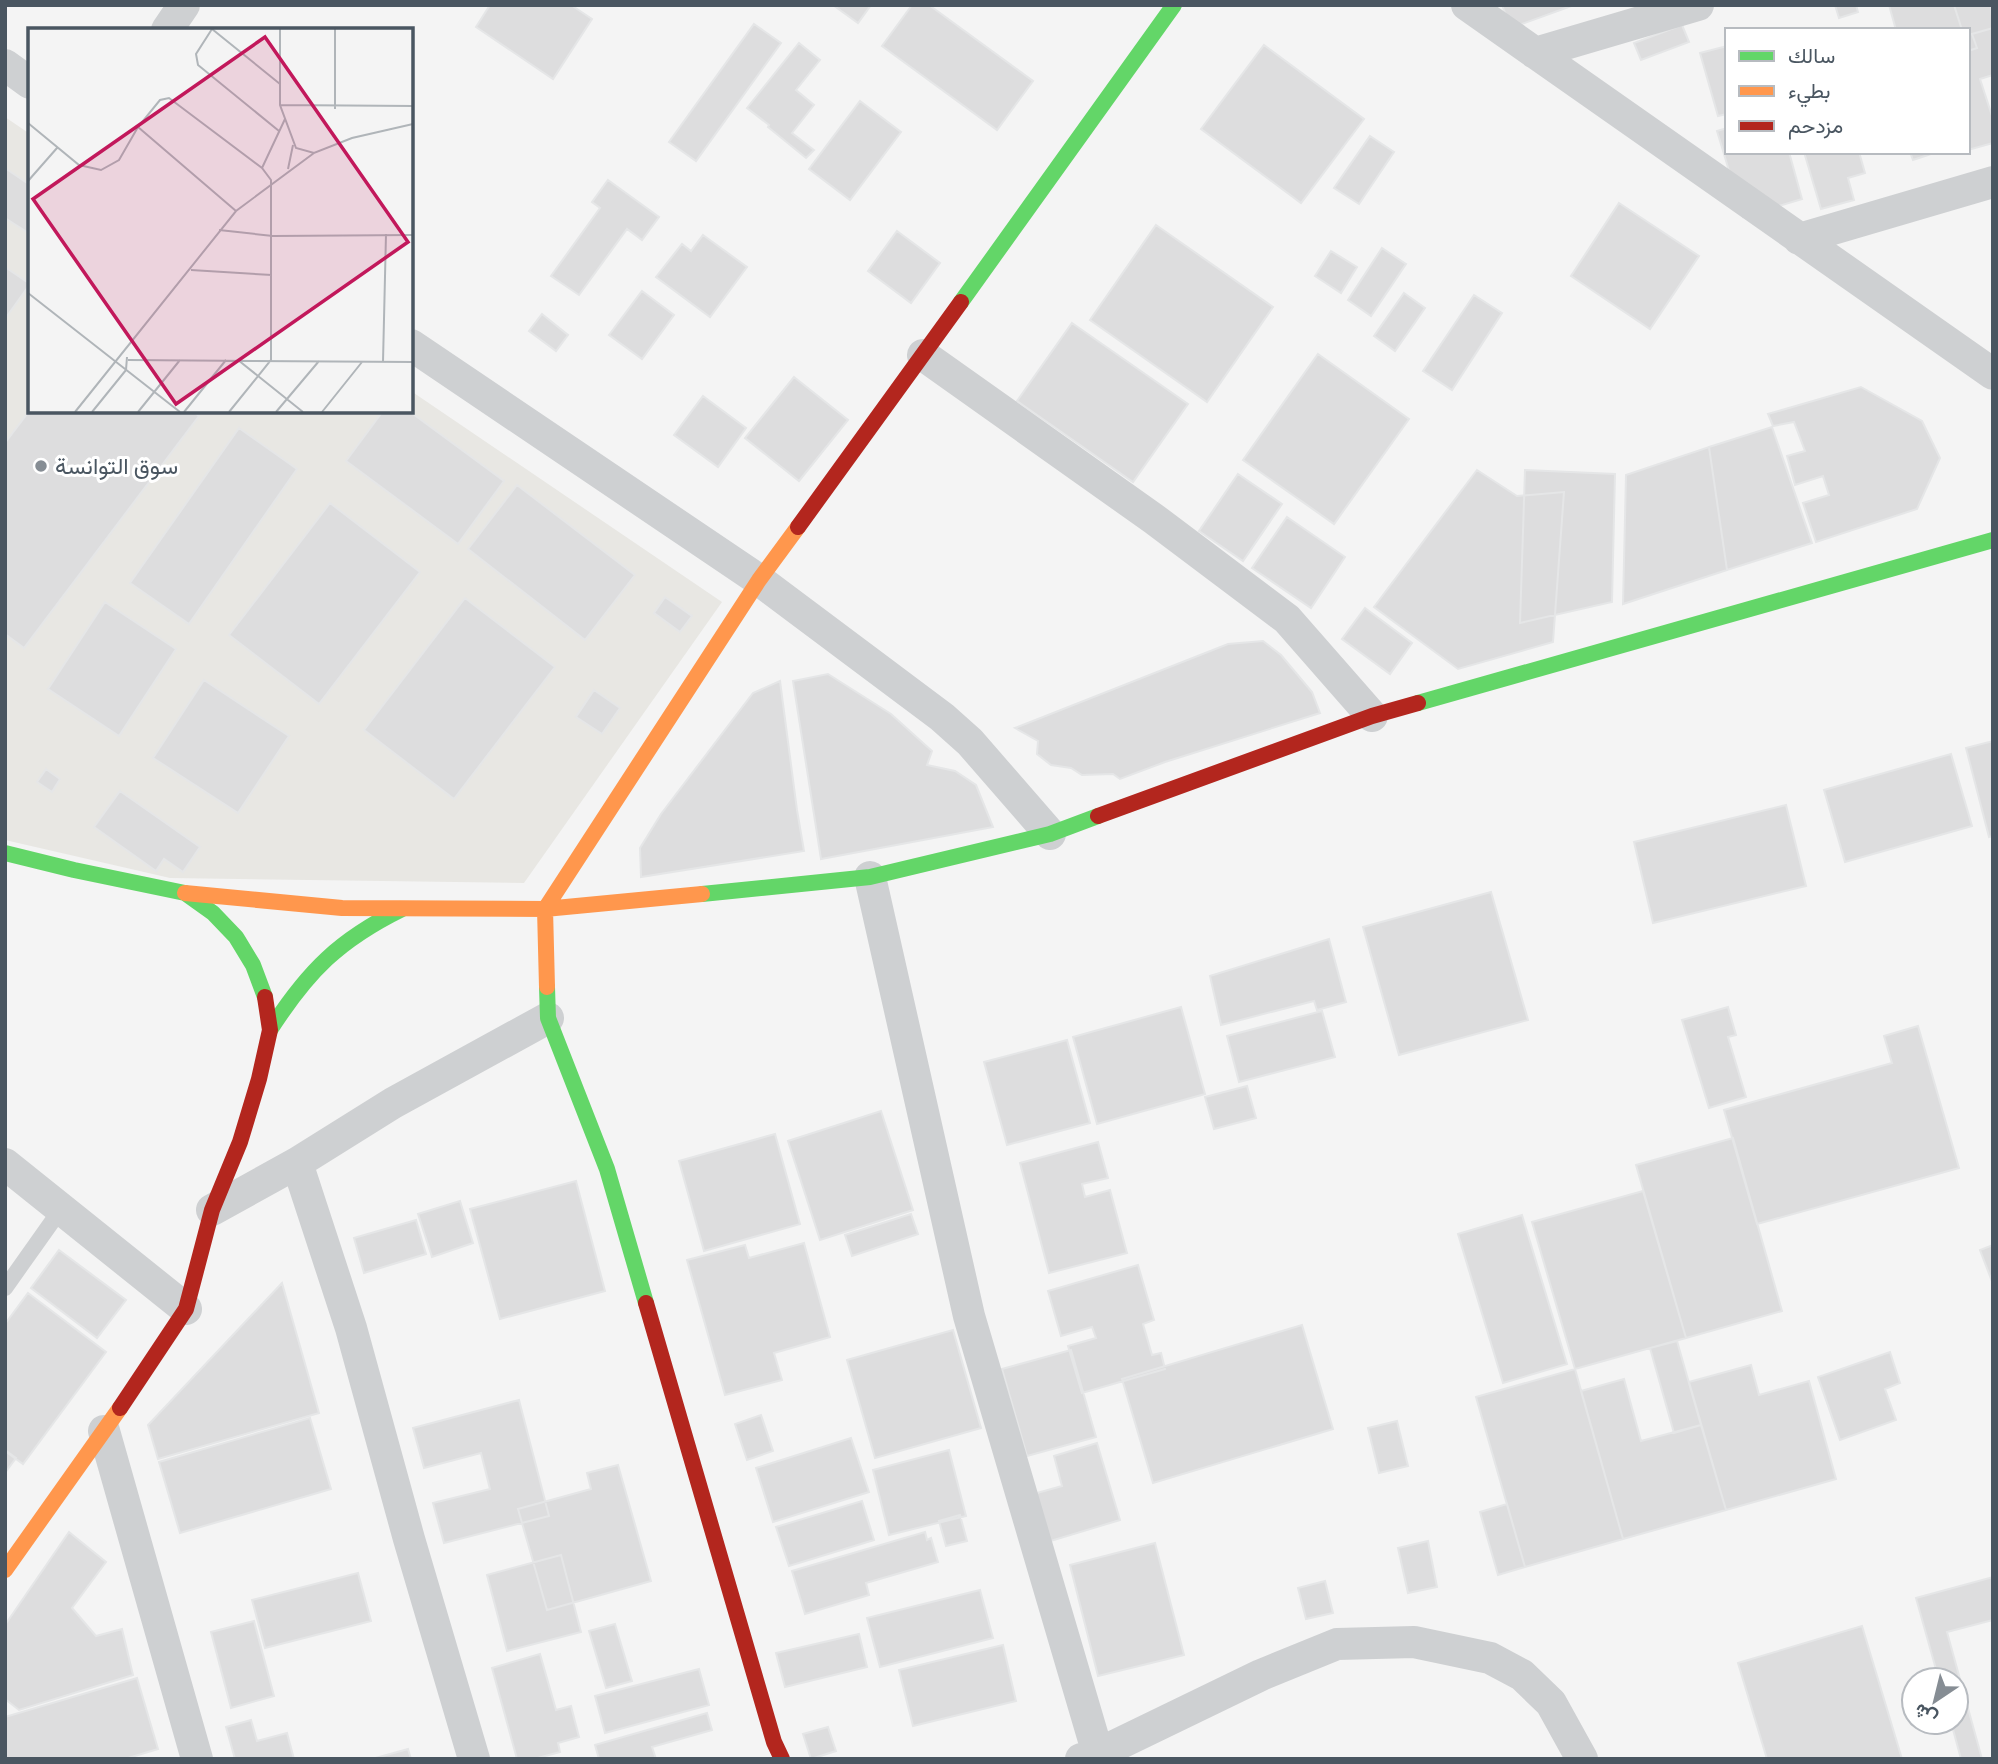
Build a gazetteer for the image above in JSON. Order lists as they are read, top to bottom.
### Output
{
  "places": ["سوق التوانسة"],
  "legend": ["سالك", "بطيء", "مزدحم"],
  "north": "bottom left"
}
